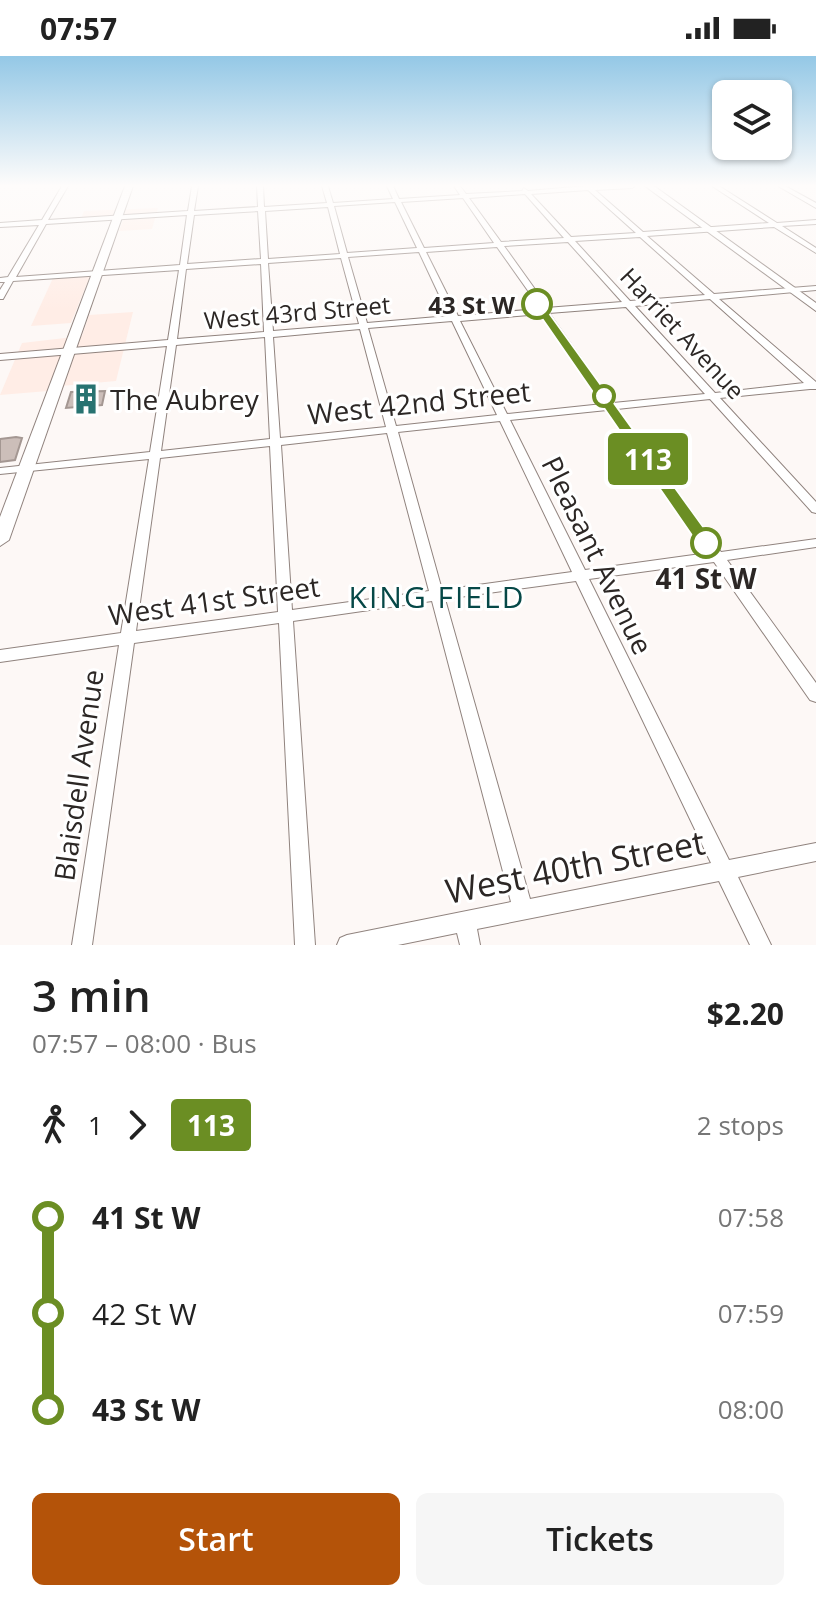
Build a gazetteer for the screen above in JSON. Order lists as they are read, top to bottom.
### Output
{
  "streets": {
    "street": [
      "West 43rd Street",
      "Harriet Avenue",
      "West 42nd Street",
      "Pleasant Avenue",
      "West 41st Street",
      "Blaisdell Avenue",
      "West 40th Street"
    ]
  },
  "crossings": [
    ["West 43rd Street", "Harriet Avenue"],
    ["West 43rd Street", "Pleasant Avenue"],
    ["West 43rd Street", "Blaisdell Avenue"],
    ["Harriet Avenue", "West 42nd Street"],
    ["West 42nd Street", "Pleasant Avenue"],
    ["West 42nd Street", "Blaisdell Avenue"],
    ["Pleasant Avenue", "West 41st Street"],
    ["Pleasant Avenue", "West 40th Street"],
    ["West 41st Street", "Blaisdell Avenue"]
  ],
  "districts": ["KING FIELD"],
  "places": {
    "other": ["43 St W", "41 St W"],
    "building": ["The Aubrey"]
  },
  "lines": ["bus line 113"],
  "page": {
    "status": "07:57",
    "on_map": "113",
    "heading": ["3 min", "07:57 – 08:00 · Bus", "$2.20"],
    "legs": ["1", "113", "2 stops"],
    "list": [
      {
        "name": "41 St W",
        "value": "07:58"
      },
      {
        "name": "42 St W",
        "value": "07:59"
      },
      {
        "name": "43 St W",
        "value": "08:00"
      }
    ],
    "buttons": ["Start", "Tickets"]
  }
}
